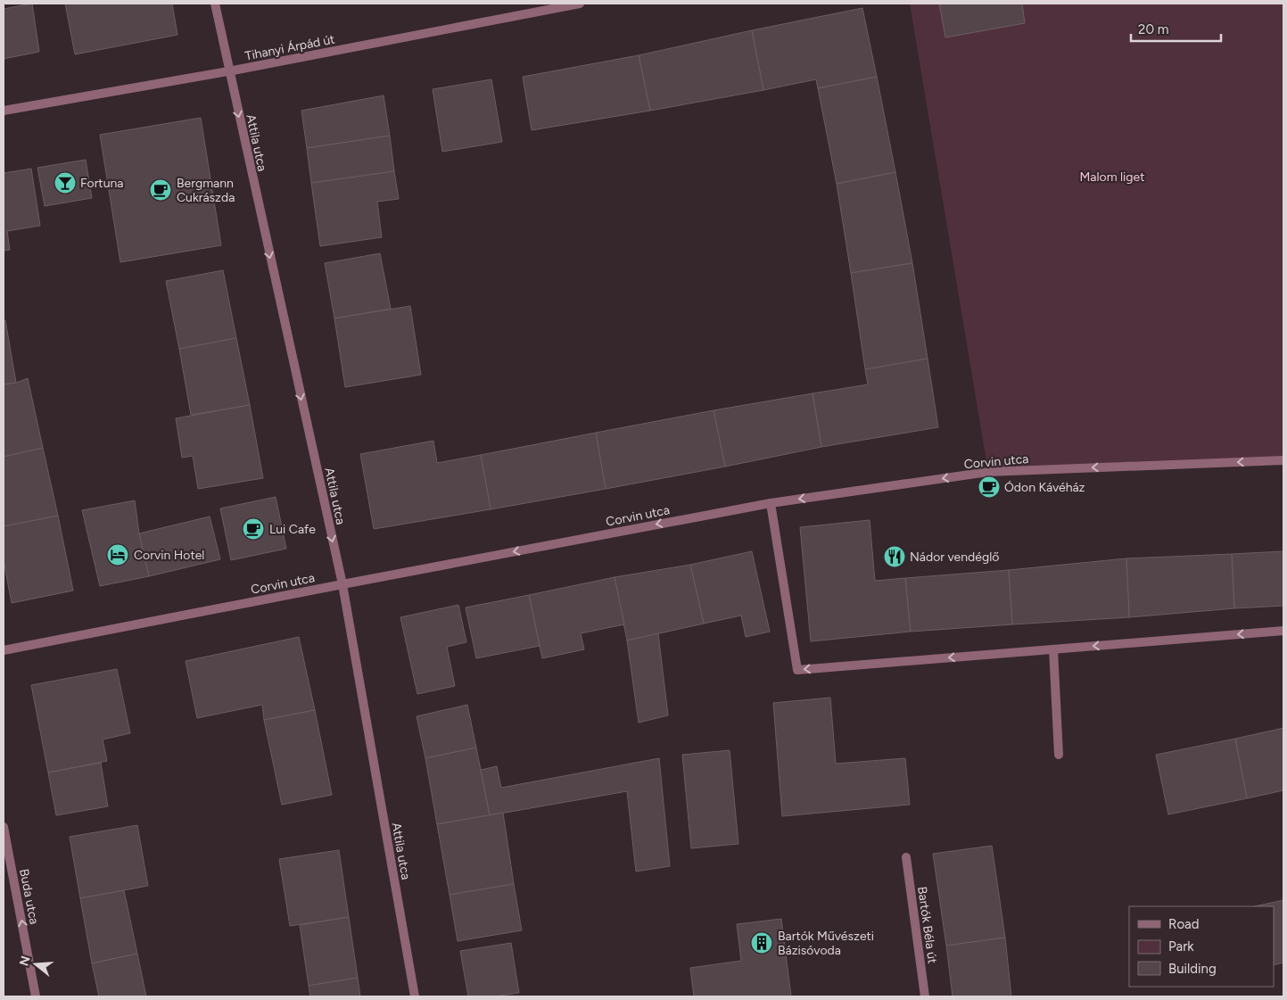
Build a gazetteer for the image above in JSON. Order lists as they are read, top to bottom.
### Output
{
  "streets": {
    "street": [
      "Tihanyi Árpád út",
      "Attila utca",
      "Corvin utca",
      "Buda utca",
      "Bartók Béla út"
    ]
  },
  "crossings": [
    ["Tihanyi Árpád út", "Attila utca"],
    ["Attila utca", "Corvin utca"]
  ],
  "one_way": ["Attila utca", "Corvin utca", "Buda utca"],
  "parks": ["Malom liget"],
  "places": {
    "bar": ["Fortuna"],
    "cafe": ["Bergmann Cukrászda", "Ódon Kávéház", "Lui Cafe"],
    "hotel": ["Corvin Hotel"],
    "restaurant": ["Nádor vendéglő"],
    "building": ["Bartók Művészeti Bázisóvoda"]
  },
  "legend": ["Road", "Park", "Building"],
  "scale_bar": "20 m",
  "north": "left"
}
